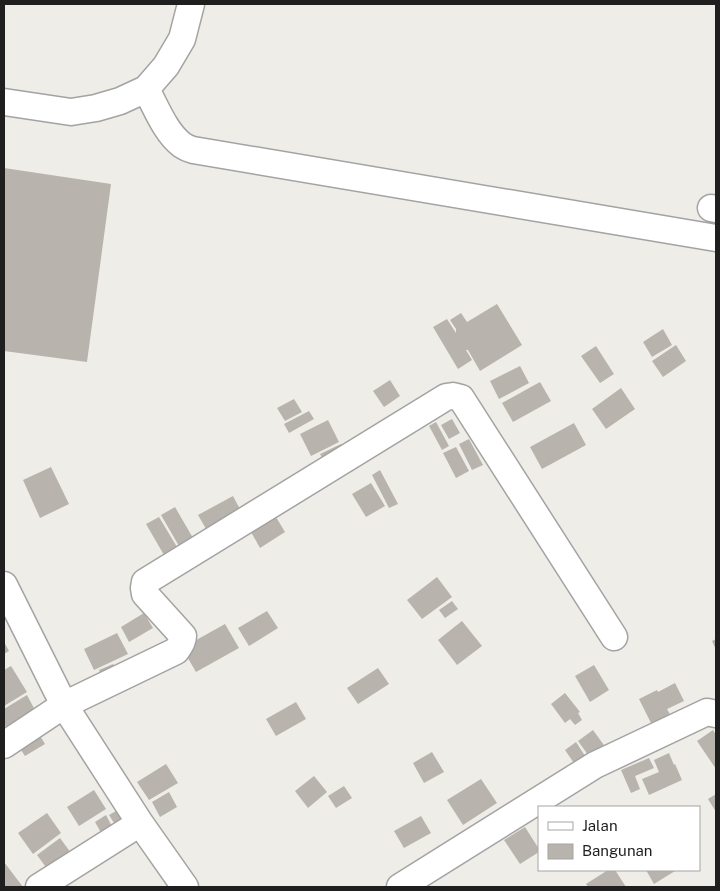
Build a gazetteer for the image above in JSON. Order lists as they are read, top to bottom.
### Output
{
  "legend": ["Jalan", "Bangunan"]
}
